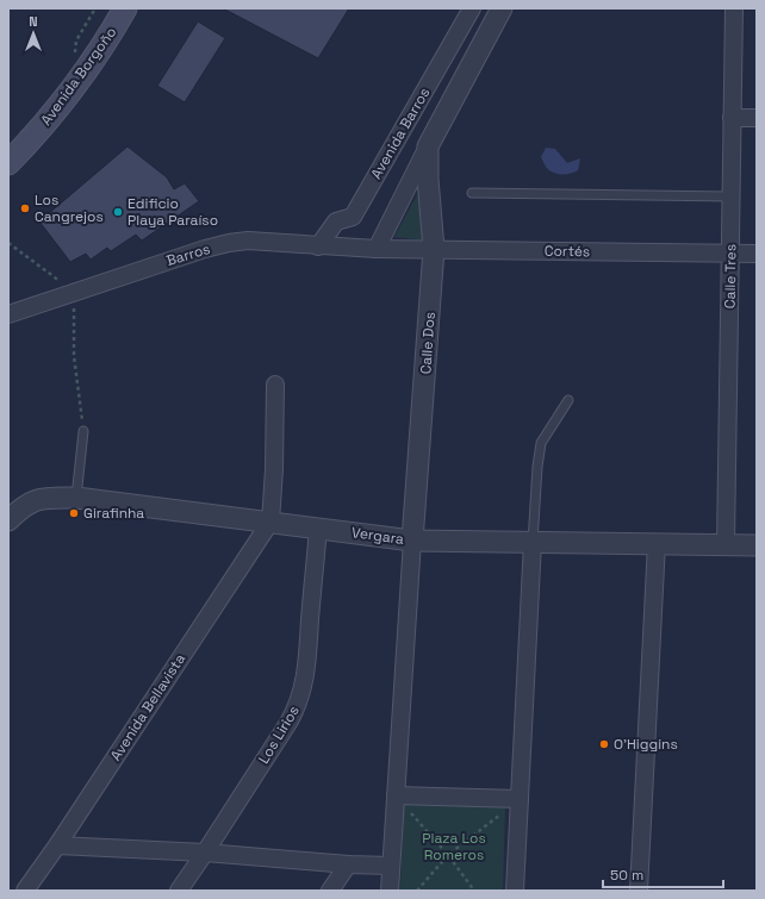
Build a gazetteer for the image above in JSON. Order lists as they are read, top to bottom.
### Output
{
  "streets": {
    "main road": ["Avenida Borgoño"],
    "street": [
      "Avenida Barros",
      "Cortés",
      "Barros",
      "Calle Tres",
      "Calle Dos",
      "Vergara",
      "Avenida Bellavista",
      "Los Lirios"
    ]
  },
  "crossings": [
    ["Avenida Barros", "Cortés"],
    ["Avenida Barros", "Barros"],
    ["Avenida Barros", "Calle Dos"],
    ["Cortés", "Barros"],
    ["Cortés", "Calle Tres"],
    ["Cortés", "Calle Dos"],
    ["Calle Tres", "Vergara"],
    ["Calle Dos", "Vergara"],
    ["Vergara", "Avenida Bellavista"],
    ["Vergara", "Los Lirios"]
  ],
  "parks": ["Plaza Los Romeros"],
  "places": [
    "Los Cangrejos",
    "Edificio Playa Paraíso",
    "Girafinha",
    "O'Higgins"
  ],
  "scale_bar": "50 m",
  "north": "top"
}
